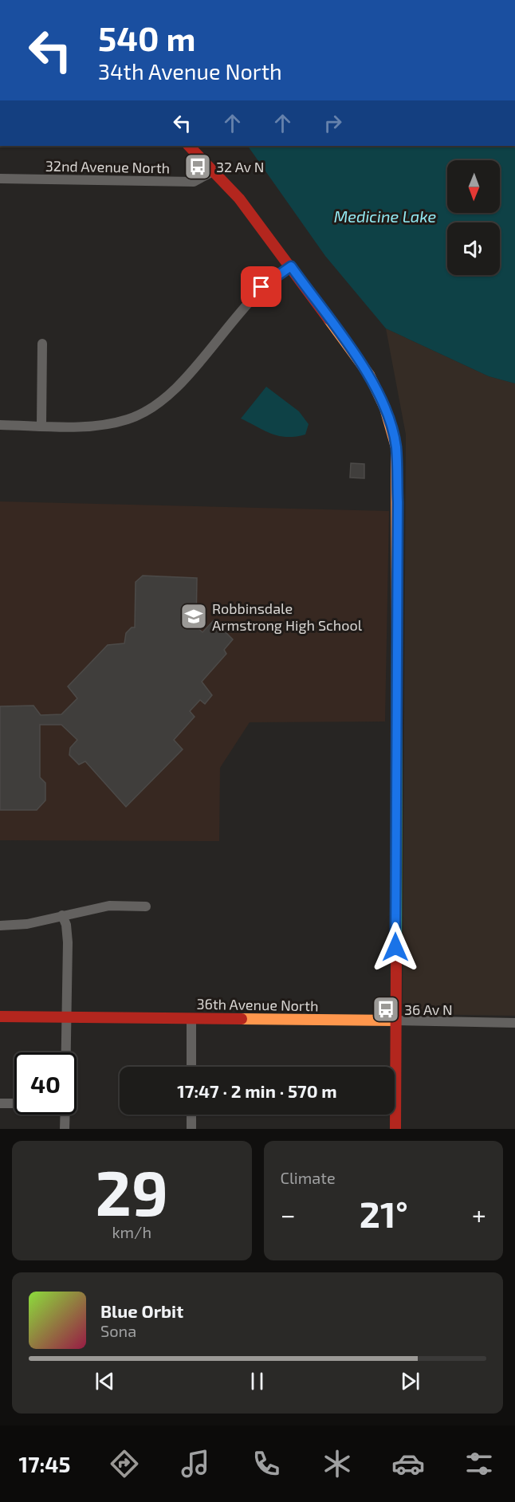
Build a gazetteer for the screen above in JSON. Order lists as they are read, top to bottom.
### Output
{
  "streets": {
    "street": ["32nd Avenue North", "36th Avenue North"]
  },
  "water": ["Medicine Lake"],
  "places": {
    "bus stop": ["32 Av N", "36 Av N"],
    "school or university": ["Robbinsdale Armstrong High School"]
  },
  "north": "bottom",
  "page": {
    "turn": ["540 m", "34th Avenue North"],
    "limit": "40",
    "trip": "17:47 · 2 min · 570 m",
    "tile": [
      ["29", "km/h"],
      "Climate"
    ],
    "heat": ["−", "21°", "+"],
    "song": ["Blue Orbit", "Sona"],
    "tabs": "17:45"
  }
}
